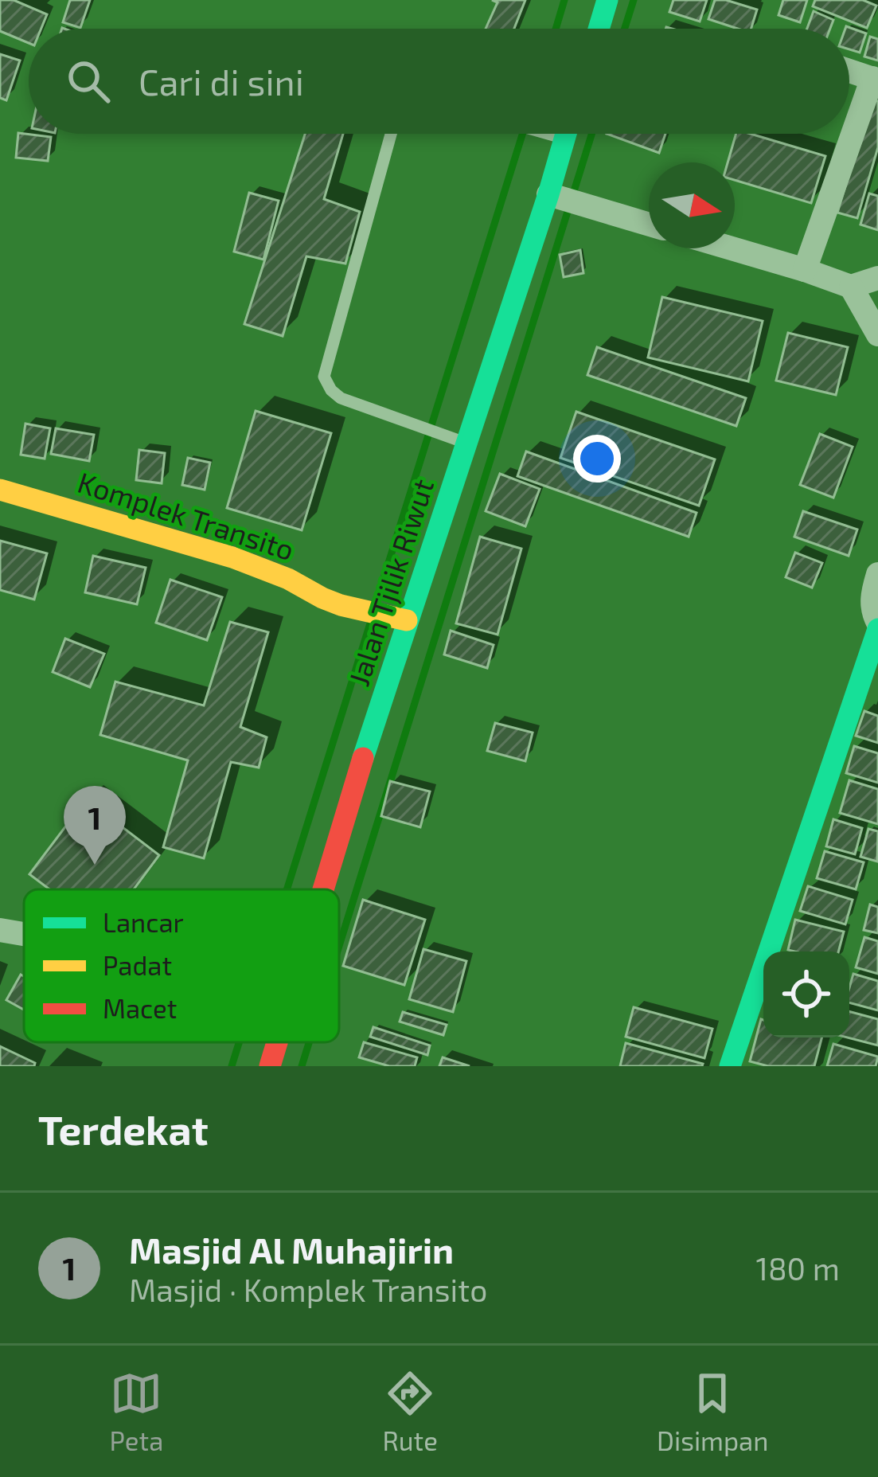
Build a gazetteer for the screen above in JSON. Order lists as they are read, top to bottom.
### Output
{
  "streets": {
    "main road": ["Komplek Transito", "Jalan Tjilik Riwut"]
  },
  "crossings": [
    ["Komplek Transito", "Jalan Tjilik Riwut"]
  ],
  "legend": ["Lancar", "Padat", "Macet"],
  "north": "right",
  "page": {
    "search": "Cari di sini",
    "pins": "1",
    "heading": "Terdekat",
    "list": [
      {
        "mark": "1",
        "name": "Masjid Al Muhajirin",
        "note": "Masjid · Komplek Transito",
        "value": "180 m"
      }
    ],
    "nav": ["Peta", "Rute", "Disimpan"]
  }
}
